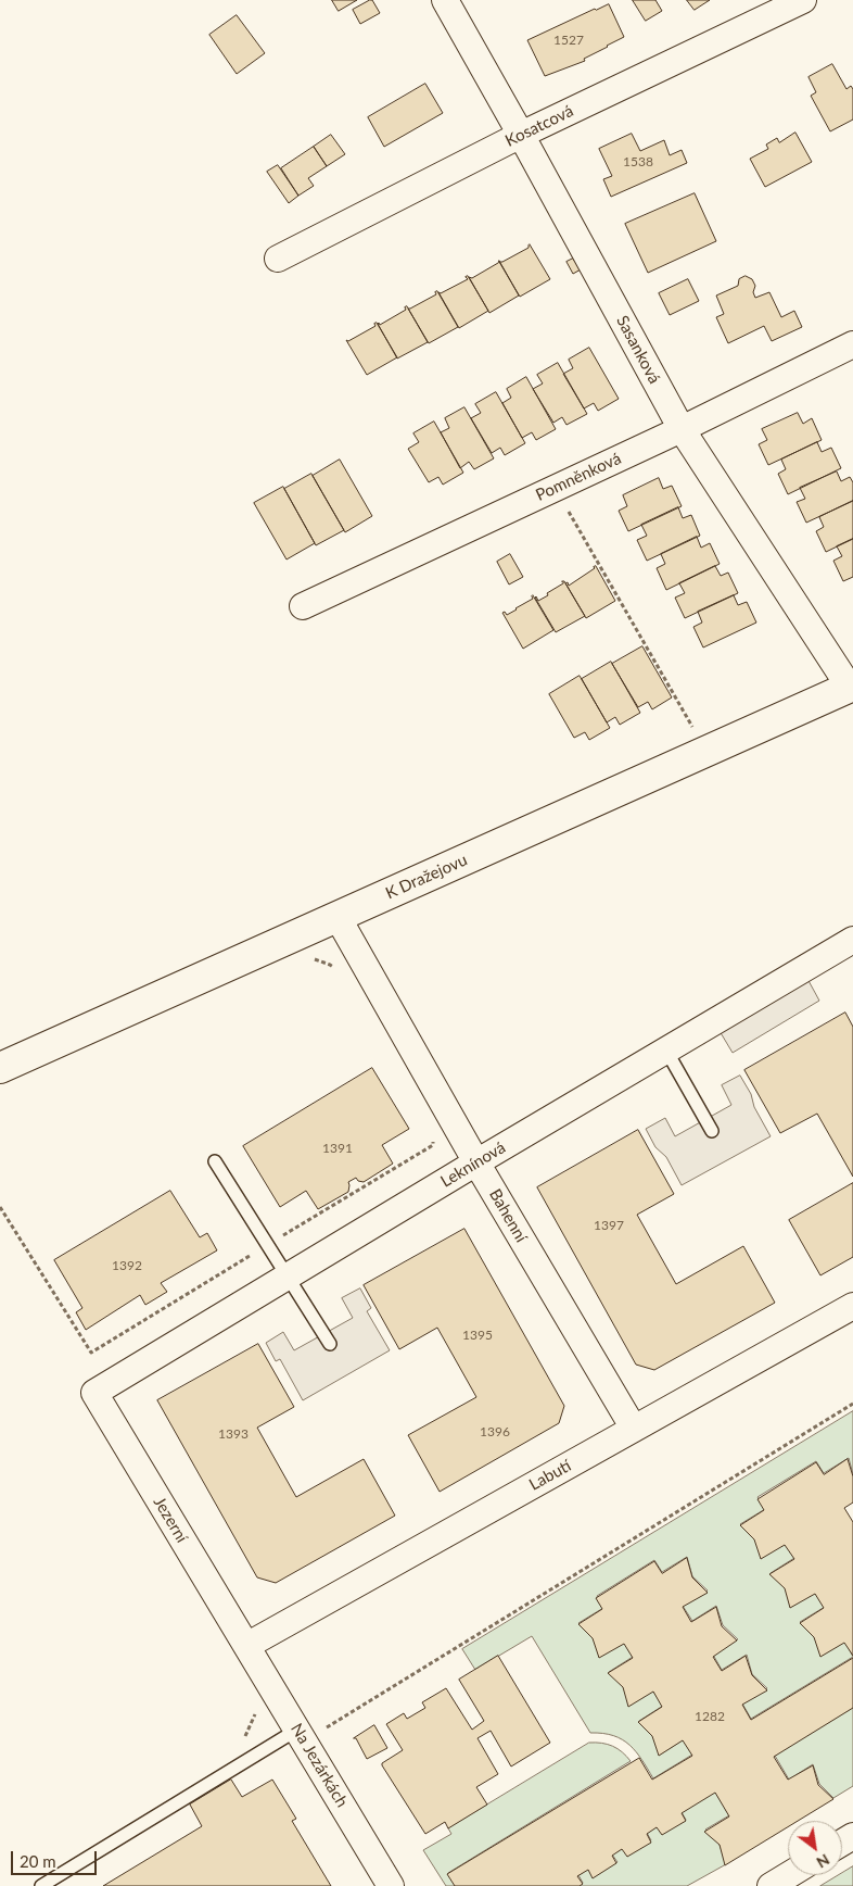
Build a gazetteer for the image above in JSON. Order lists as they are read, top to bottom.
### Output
{
  "streets": {
    "street": [
      "Kosatcová",
      "Sasanková",
      "Pomněnková",
      "K Dražejovu",
      "Leknínová",
      "Bahenní",
      "Labutí",
      "Jezerní",
      "Na Jezárkách"
    ]
  },
  "crossings": [
    ["Kosatcová", "Sasanková"],
    ["Sasanková", "Pomněnková"],
    ["Sasanková", "K Dražejovu"],
    ["K Dražejovu", "Bahenní"],
    ["Leknínová", "Bahenní"],
    ["Leknínová", "Jezerní"],
    ["Bahenní", "Labutí"],
    ["Labutí", "Jezerní"],
    ["Labutí", "Na Jezárkách"],
    ["Jezerní", "Na Jezárkách"]
  ],
  "house_numbers": [
    "1527",
    "1538",
    "1391",
    "1397",
    "1392",
    "1395",
    "1396",
    "1393",
    "1282"
  ],
  "scale_bar": "20 m",
  "north": "bottom right"
}
